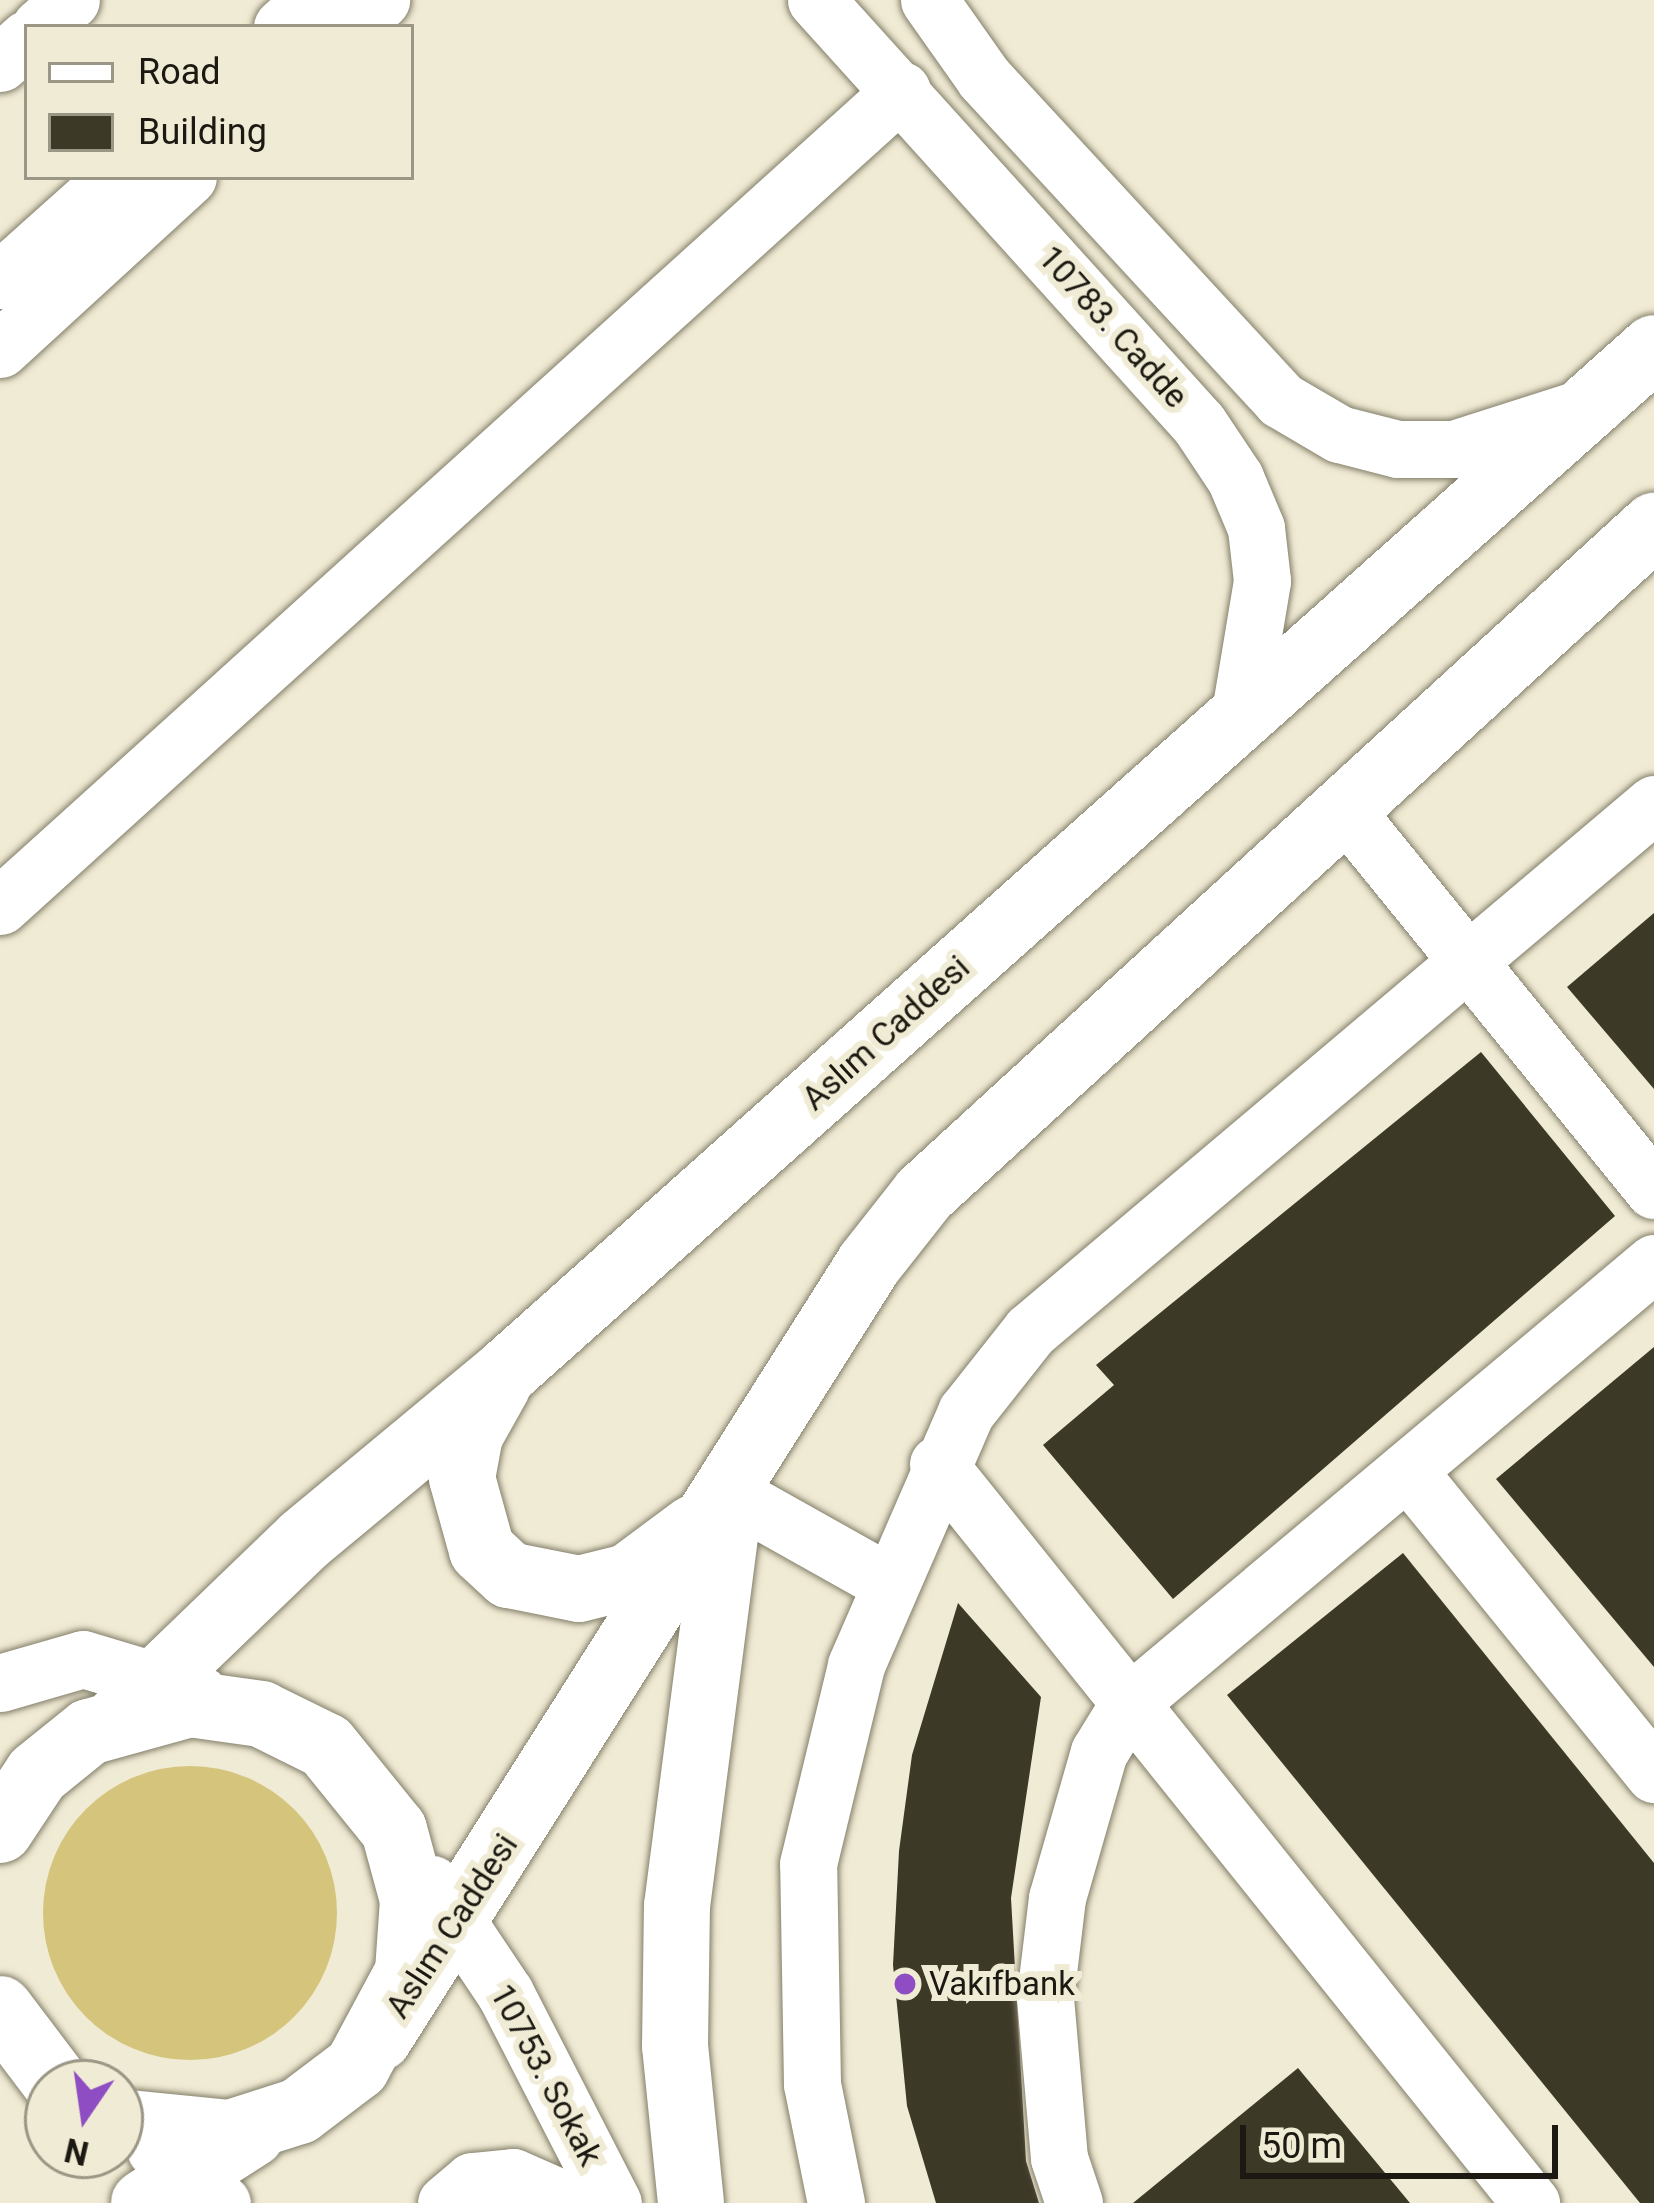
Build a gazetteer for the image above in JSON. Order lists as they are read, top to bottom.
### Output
{
  "streets": {
    "main road": ["Aslım Caddesi"],
    "street": ["10783. Cadde", "10753. Sokak"]
  },
  "crossings": [
    ["10783. Cadde", "Aslım Caddesi"],
    ["Aslım Caddesi", "10753. Sokak"]
  ],
  "places": ["Vakıfbank"],
  "legend": ["Road", "Building"],
  "scale_bar": "50 m",
  "north": "bottom"
}
